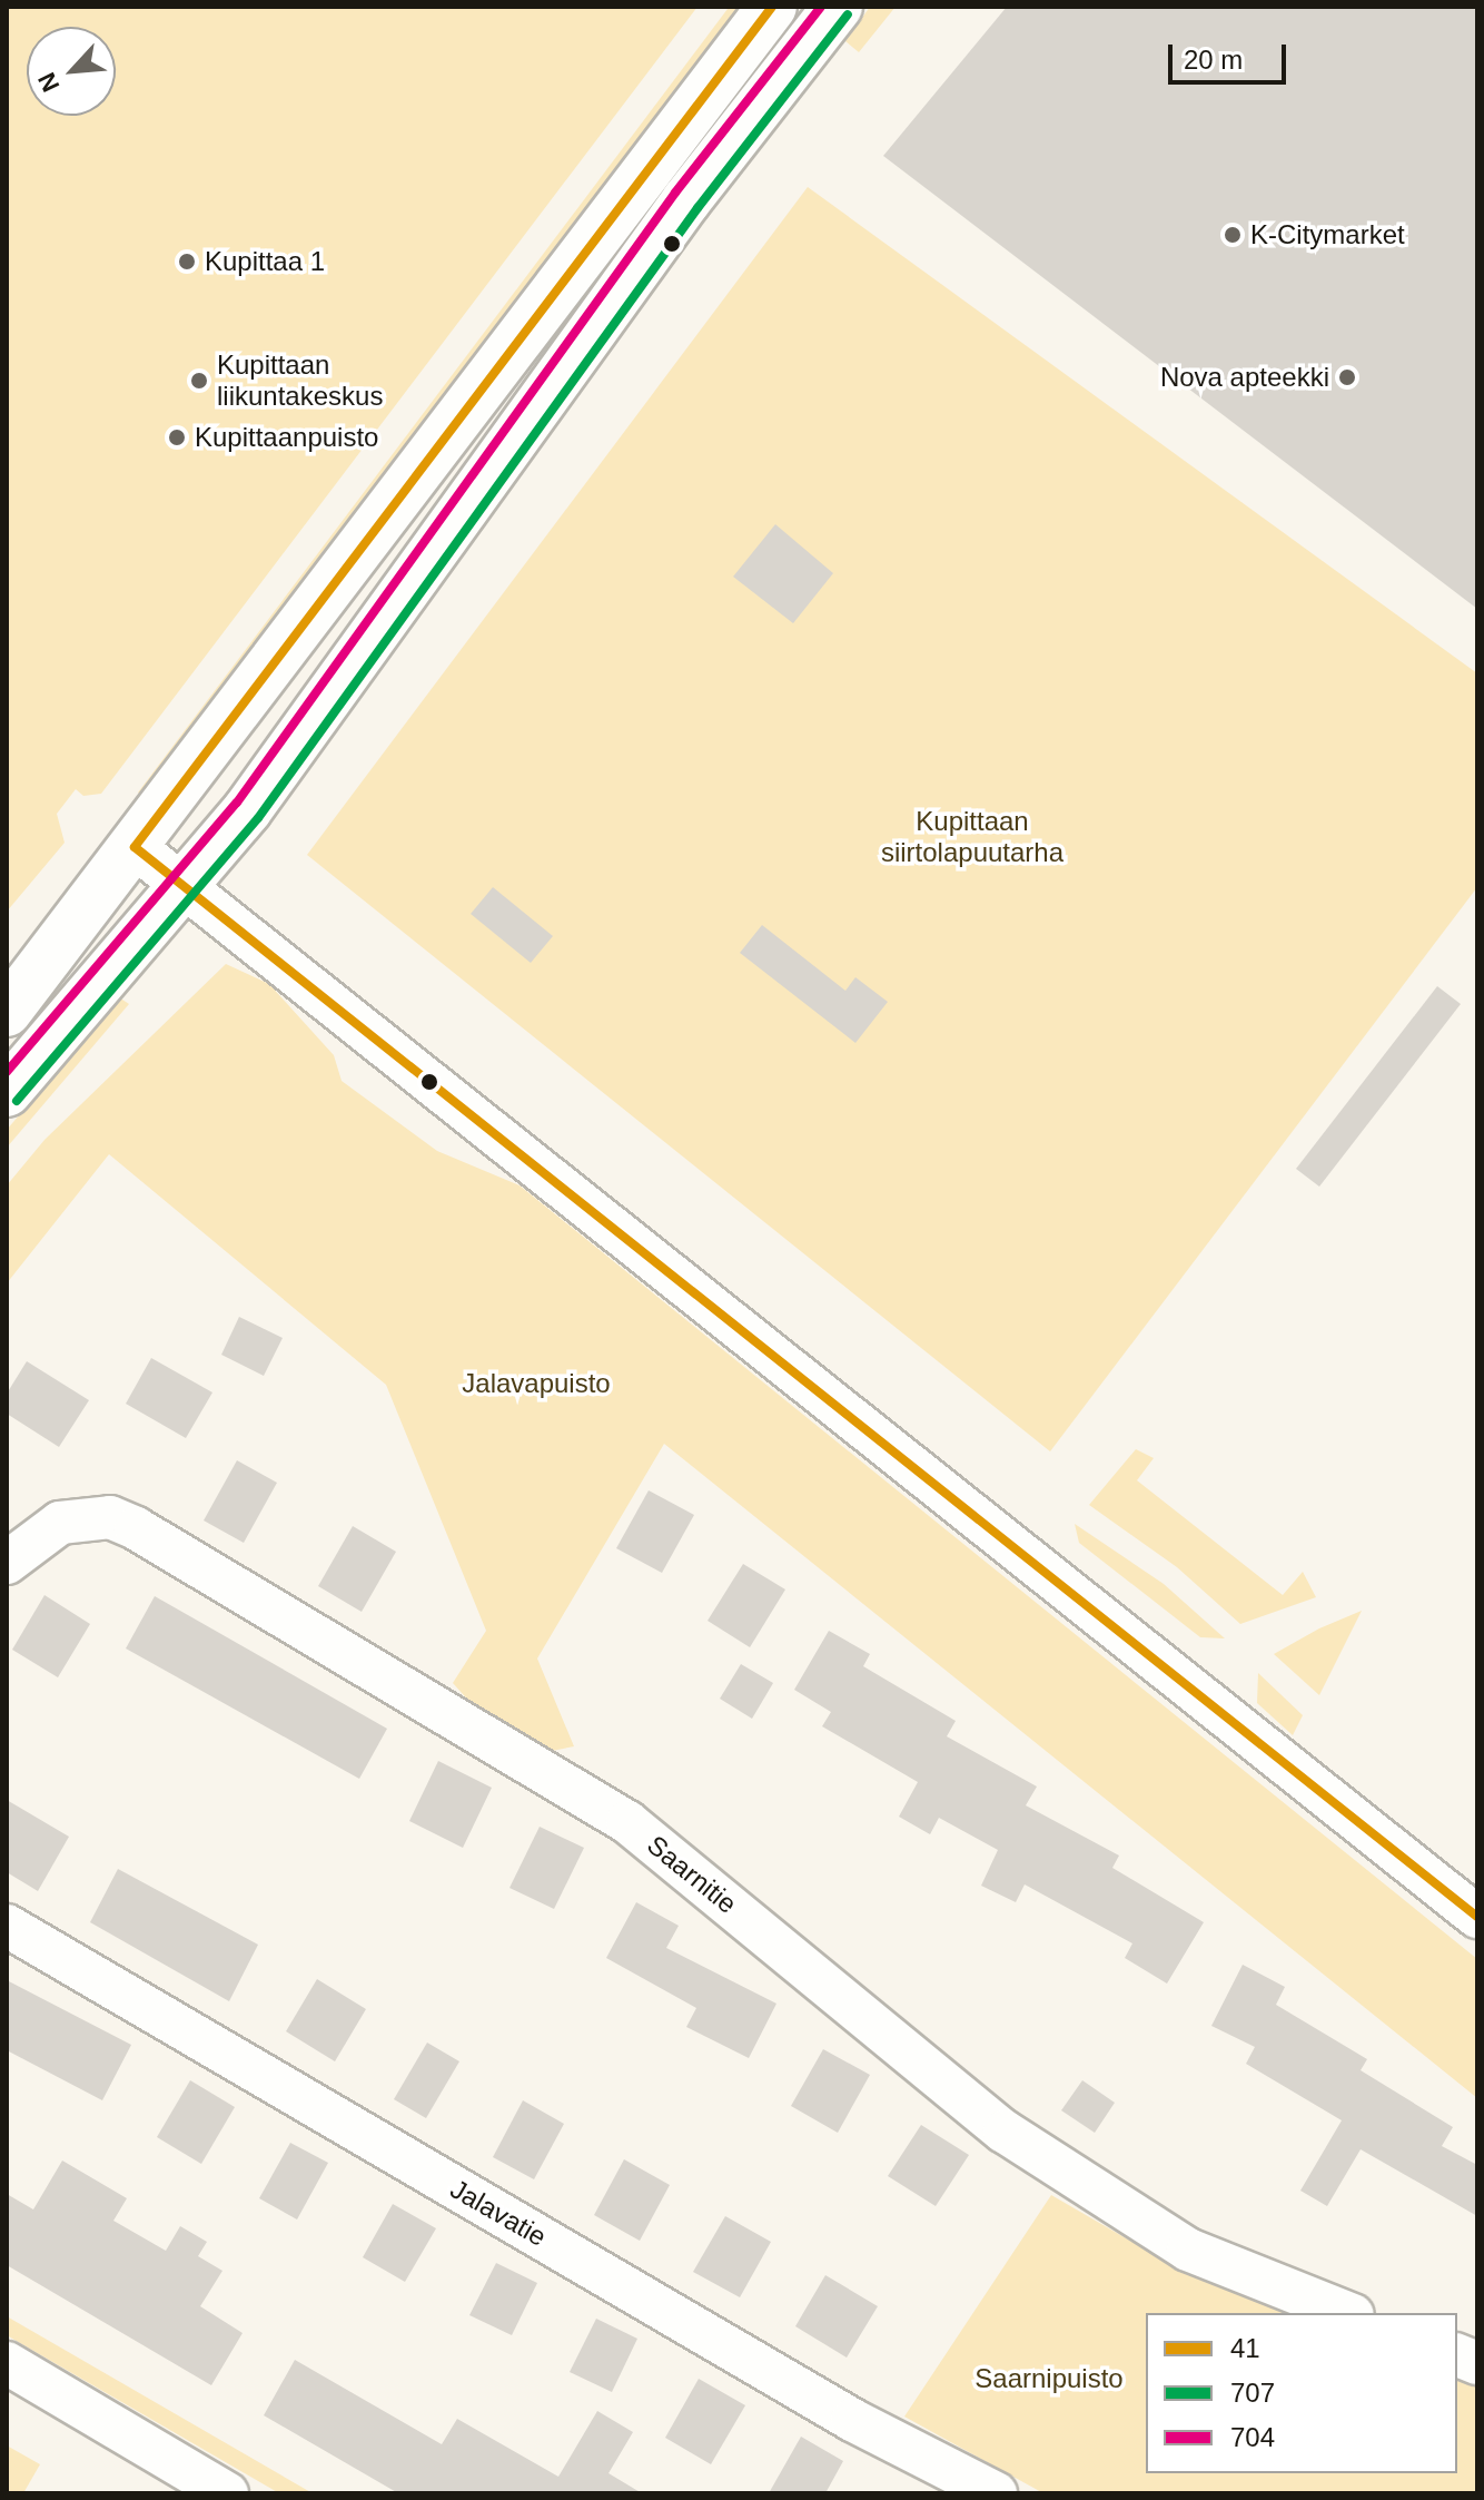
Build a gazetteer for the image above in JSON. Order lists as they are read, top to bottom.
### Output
{
  "streets": {
    "street": ["Saarnitie", "Jalavatie"]
  },
  "parks": ["Kupittaan siirtolapuutarha", "Jalavapuisto", "Saarnipuisto"],
  "places": [
    "K-Citymarket",
    "Kupittaa 1",
    "Nova apteekki",
    "Kupittaan liikuntakeskus",
    "Kupittaanpuisto"
  ],
  "lines": ["transit line 41", "transit line 704", "transit line 707"],
  "legend": ["41", "707", "704"],
  "scale_bar": "20 m",
  "north": "bottom left"
}
